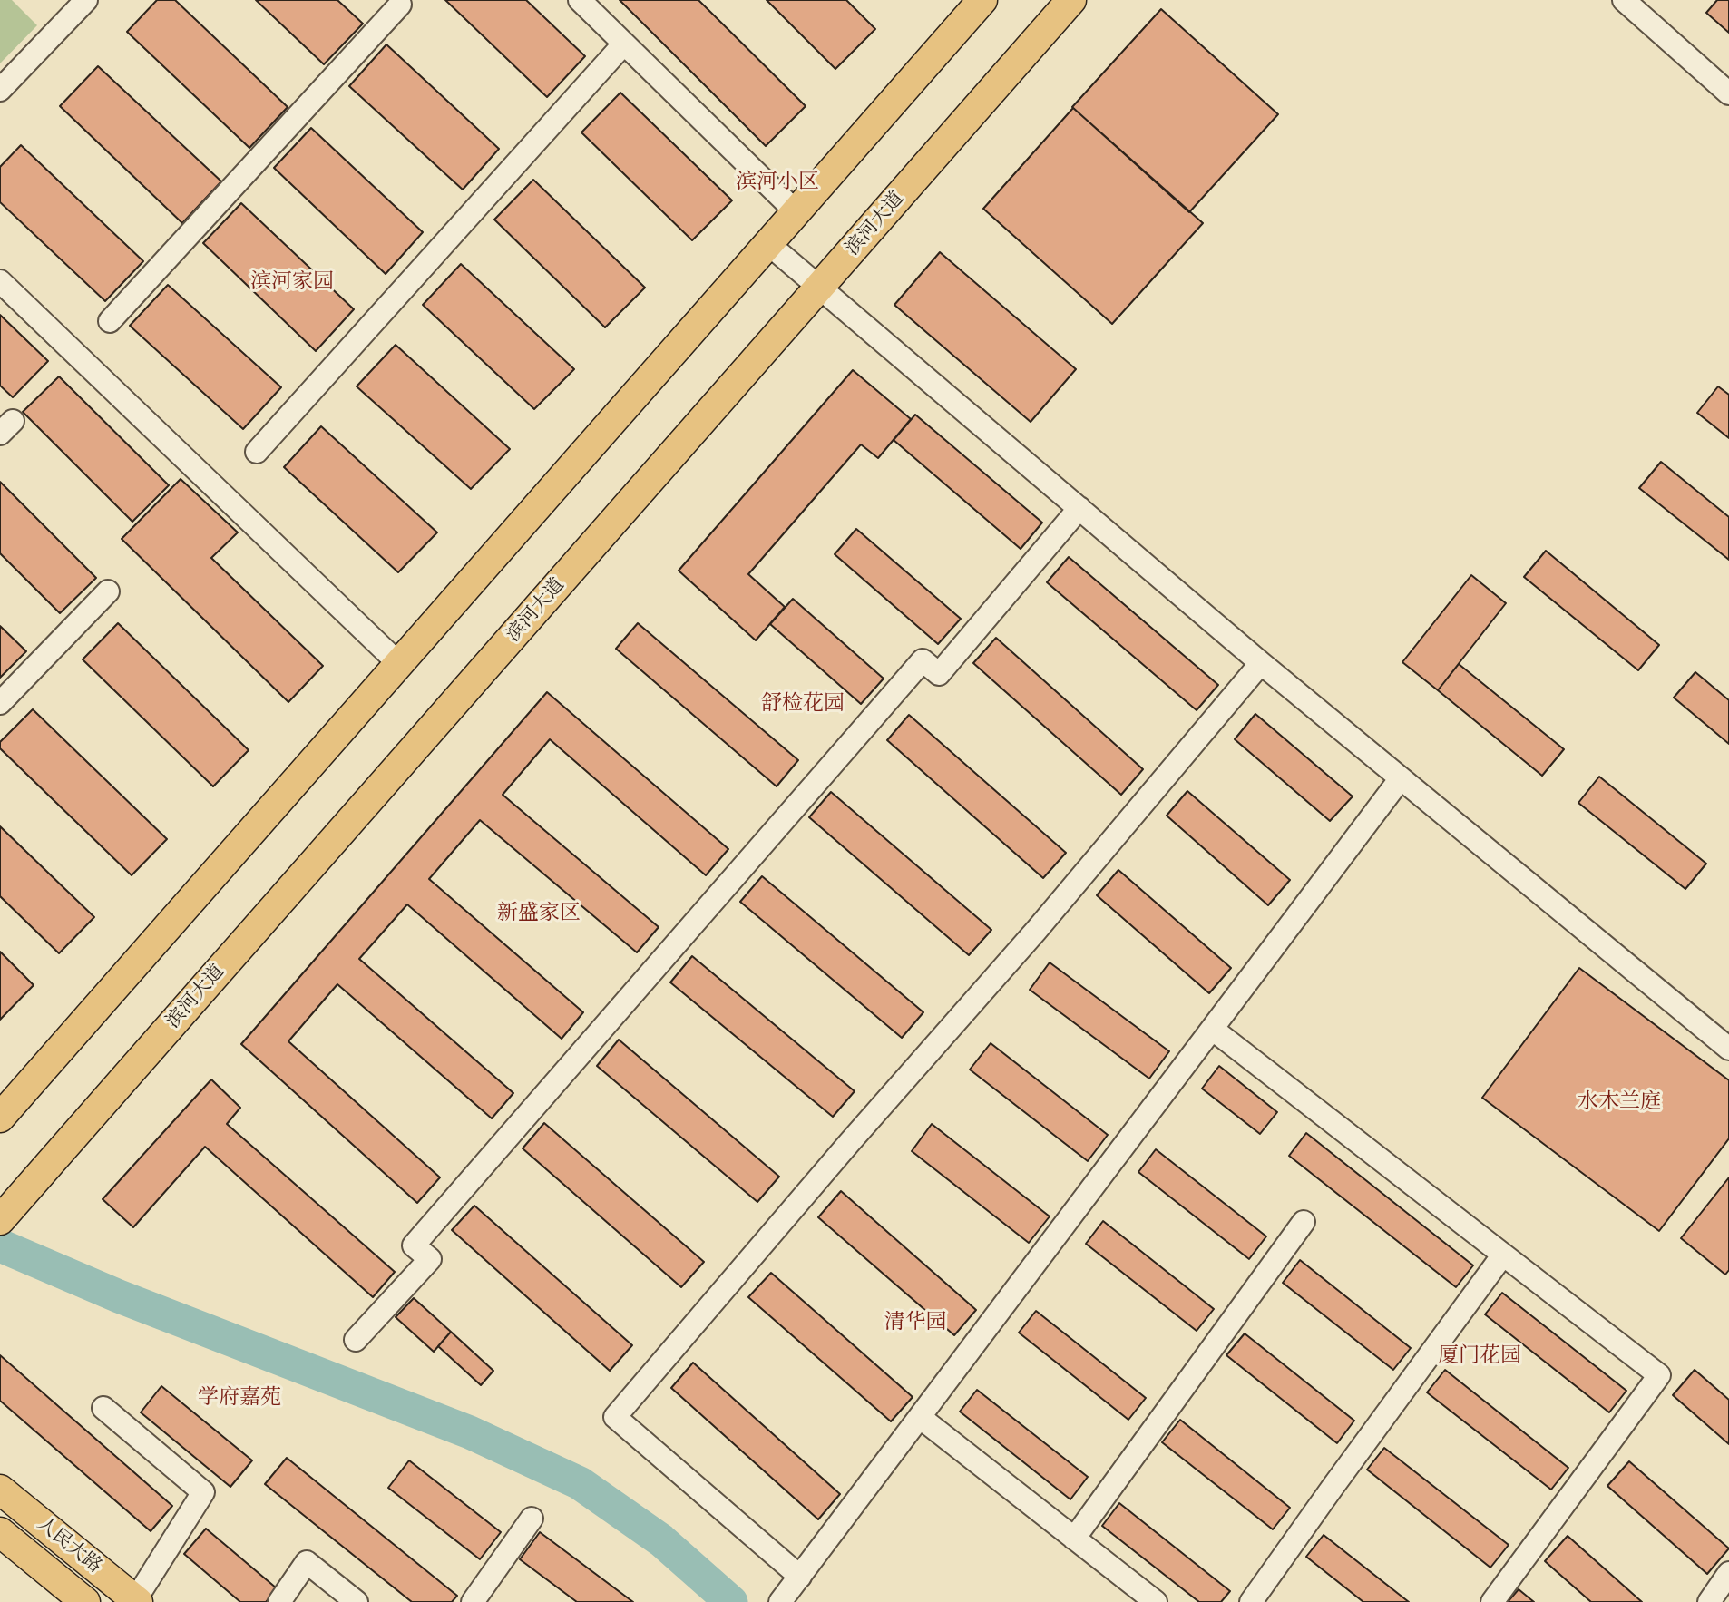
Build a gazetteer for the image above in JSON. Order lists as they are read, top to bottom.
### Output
{
  "streets": {
    "main road": ["滨河大道", "人民大路"]
  },
  "districts": [
    "滨河小区",
    "滨河家园",
    "舒检花园",
    "新盛家区",
    "水木兰庭",
    "清华园",
    "厦门花园",
    "学府嘉苑"
  ]
}
